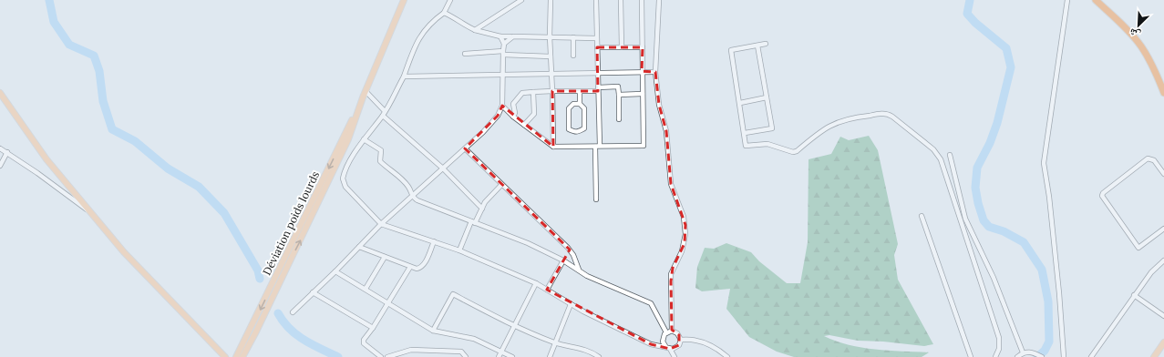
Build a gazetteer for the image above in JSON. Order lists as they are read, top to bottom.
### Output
{
  "streets": {
    "main road": ["Déviation poids lourds"]
  },
  "north": "bottom left"
}
